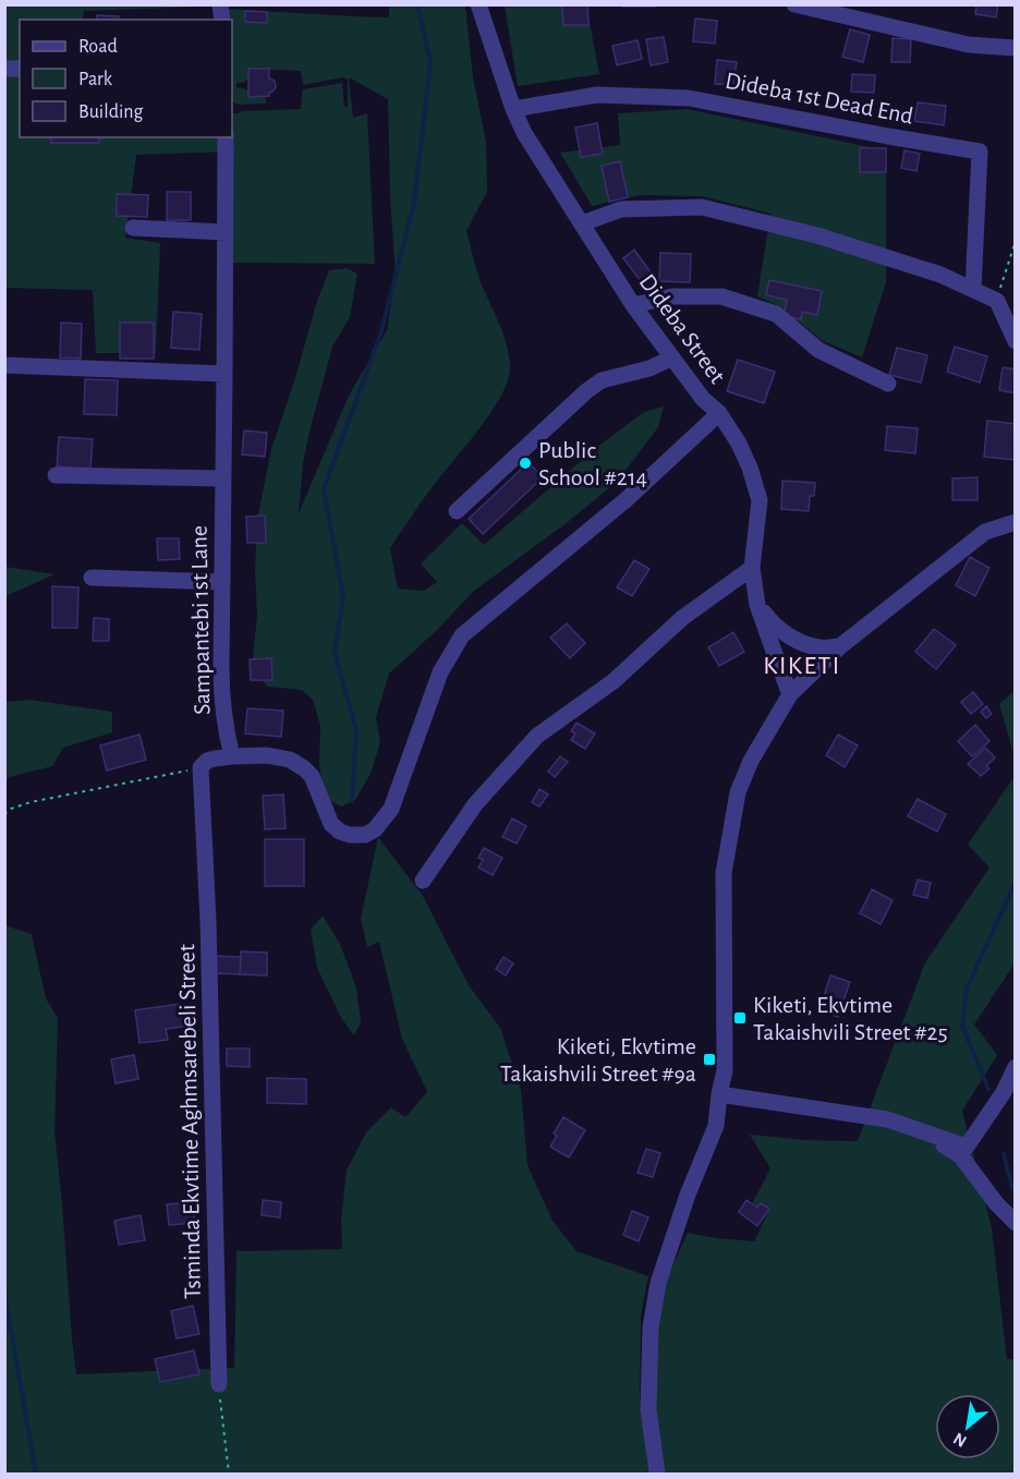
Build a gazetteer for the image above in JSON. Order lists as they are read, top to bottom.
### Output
{
  "streets": {
    "street": [
      "Dideba 1st Dead End",
      "Dideba Street",
      "Sampantebi 1st Lane",
      "Tsminda Ekvtime Aghmsarebeli Street"
    ]
  },
  "crossings": [
    ["Dideba 1st Dead End", "Dideba Street"]
  ],
  "districts": ["KIKETI"],
  "places": {
    "other": ["Public School #214"],
    "transit": ["Kiketi, Ekvtime Takaishvili Street #25", "Kiketi, Ekvtime Takaishvili Street #9a"]
  },
  "legend": ["Road", "Park", "Building"],
  "north": "bottom left"
}
